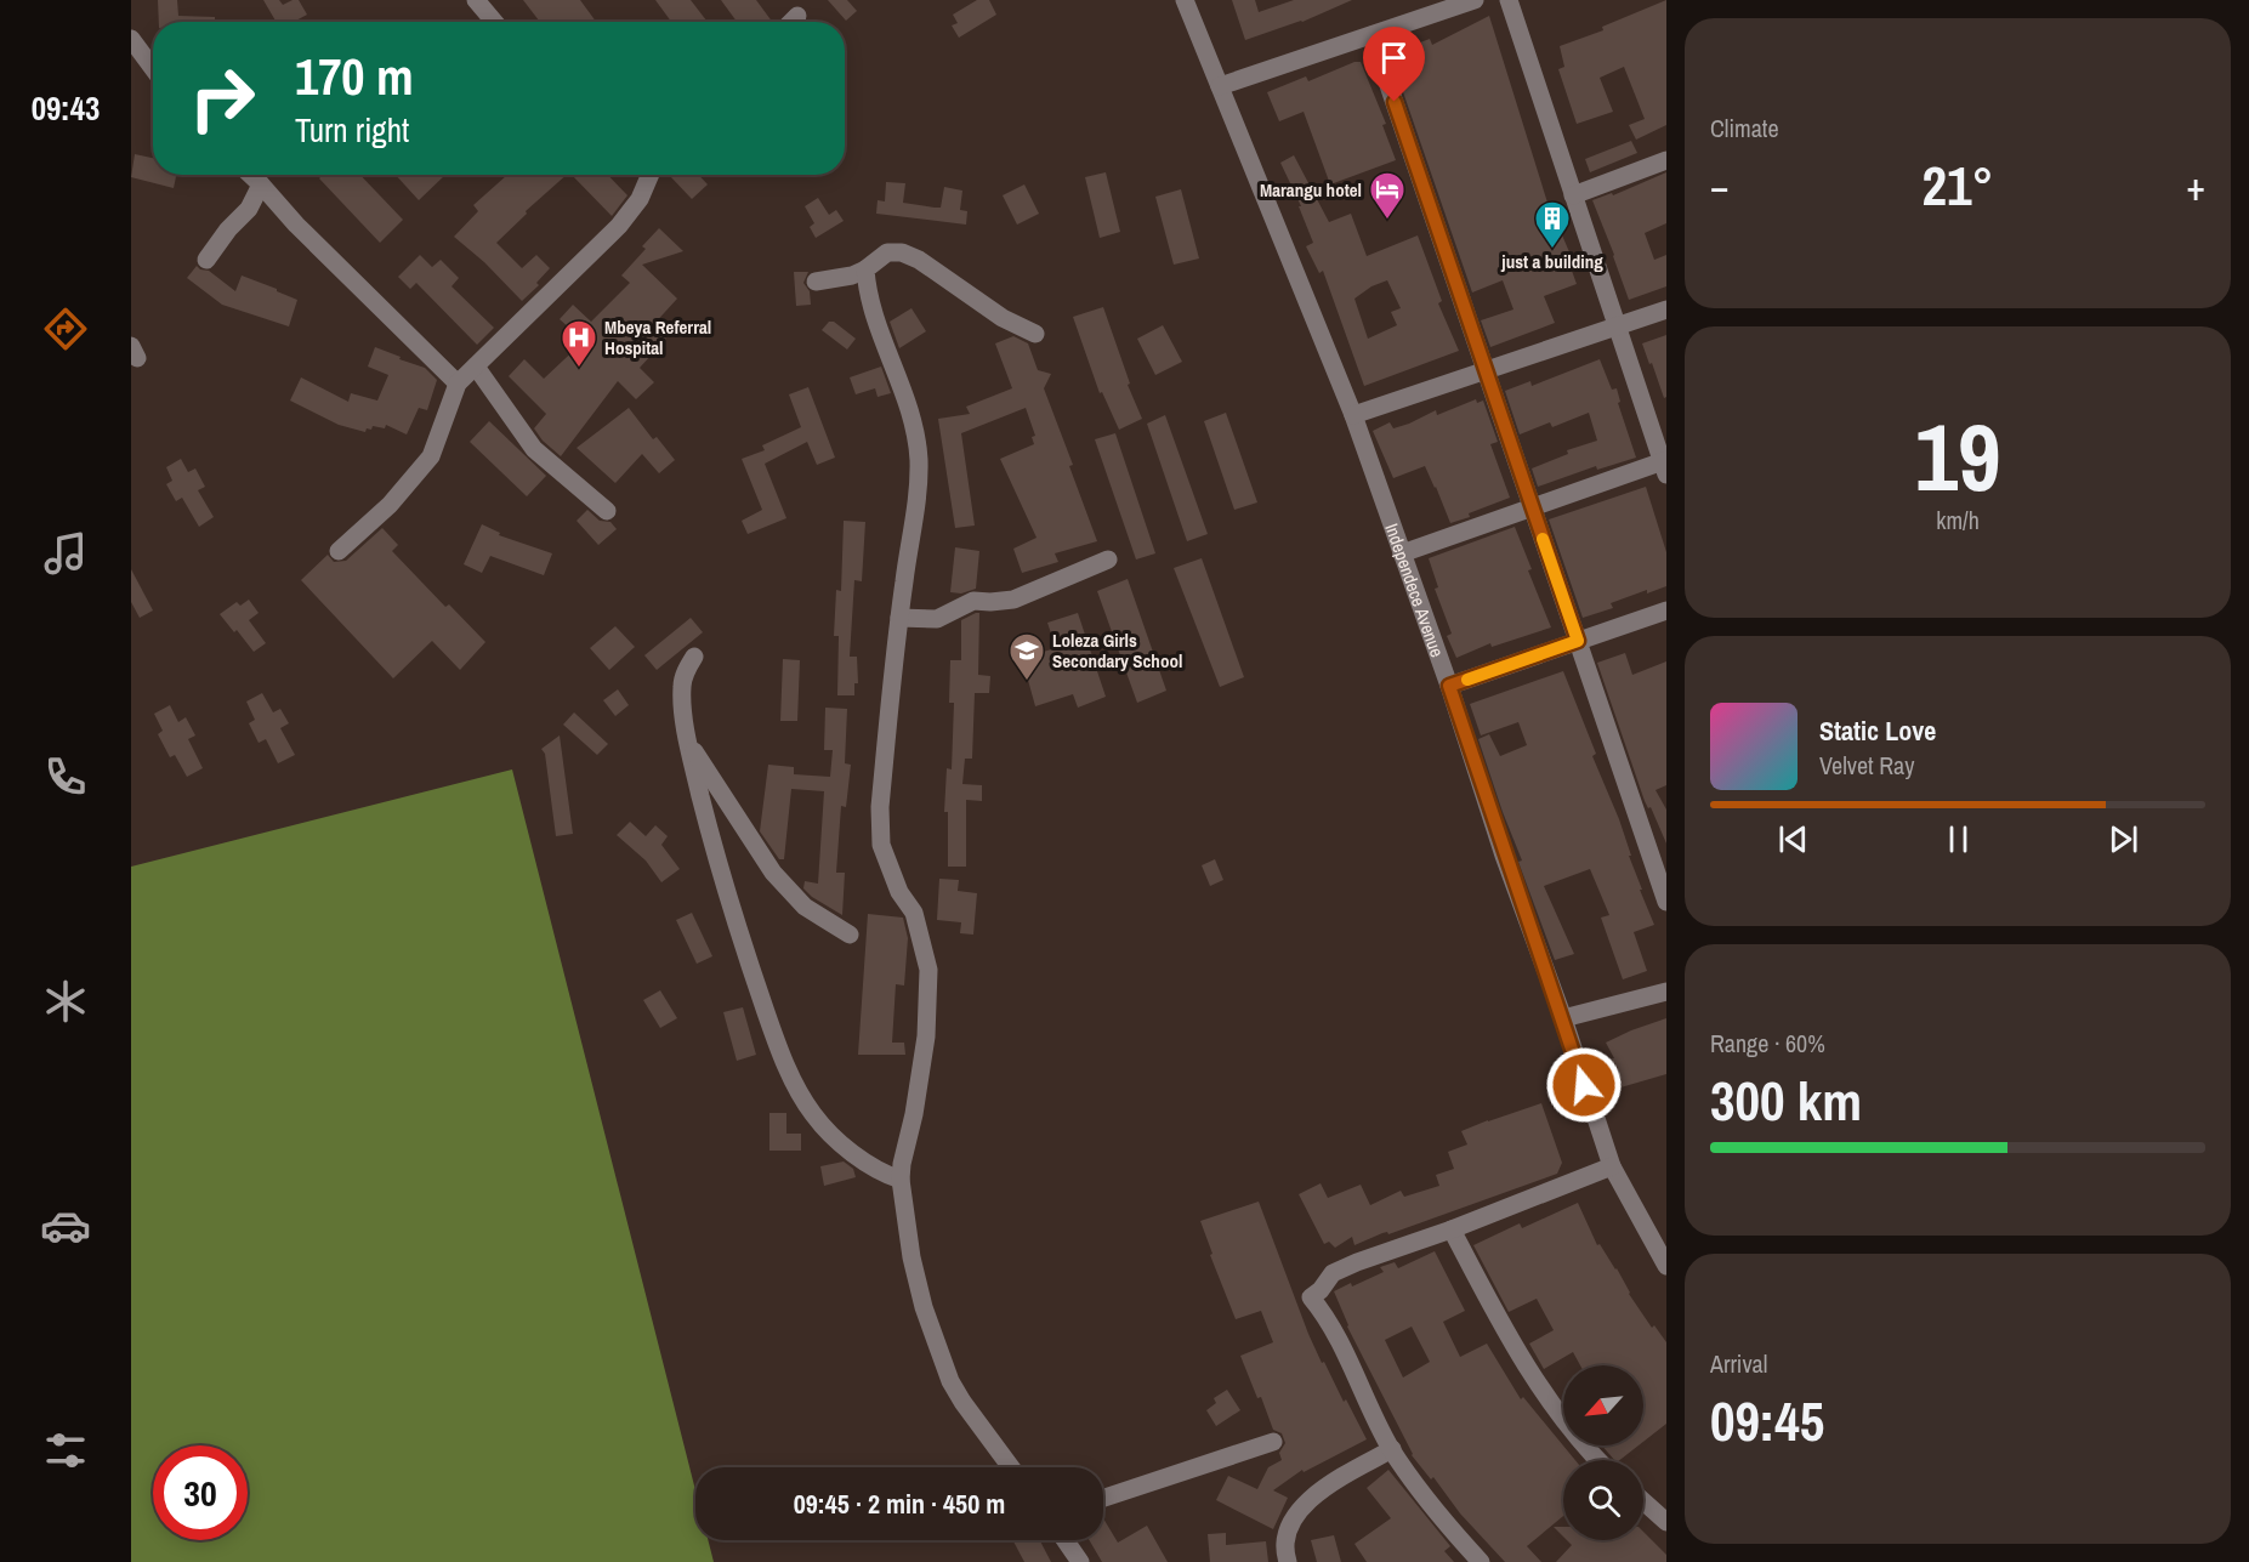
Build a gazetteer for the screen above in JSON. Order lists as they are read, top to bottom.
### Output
{
  "streets": {
    "street": ["Independece Avenue"]
  },
  "places": {
    "hotel": ["Marangu hotel"],
    "building": ["just a building"],
    "hospital": ["Mbeya Referral Hospital"],
    "school or university": ["Loleza Girls Secondary School"]
  },
  "north": "bottom left",
  "page": {
    "tabs": "09:43",
    "tile": [
      "Climate",
      ["19", "km/h"],
      ["Range · 60%", "300 km"],
      ["Arrival", "09:45"]
    ],
    "turn": ["170 m", "Turn right"],
    "heat": ["−", "21°", "+"],
    "song": ["Static Love", "Velvet Ray"],
    "limit": "30",
    "trip": "09:45 · 2 min · 450 m"
  }
}
